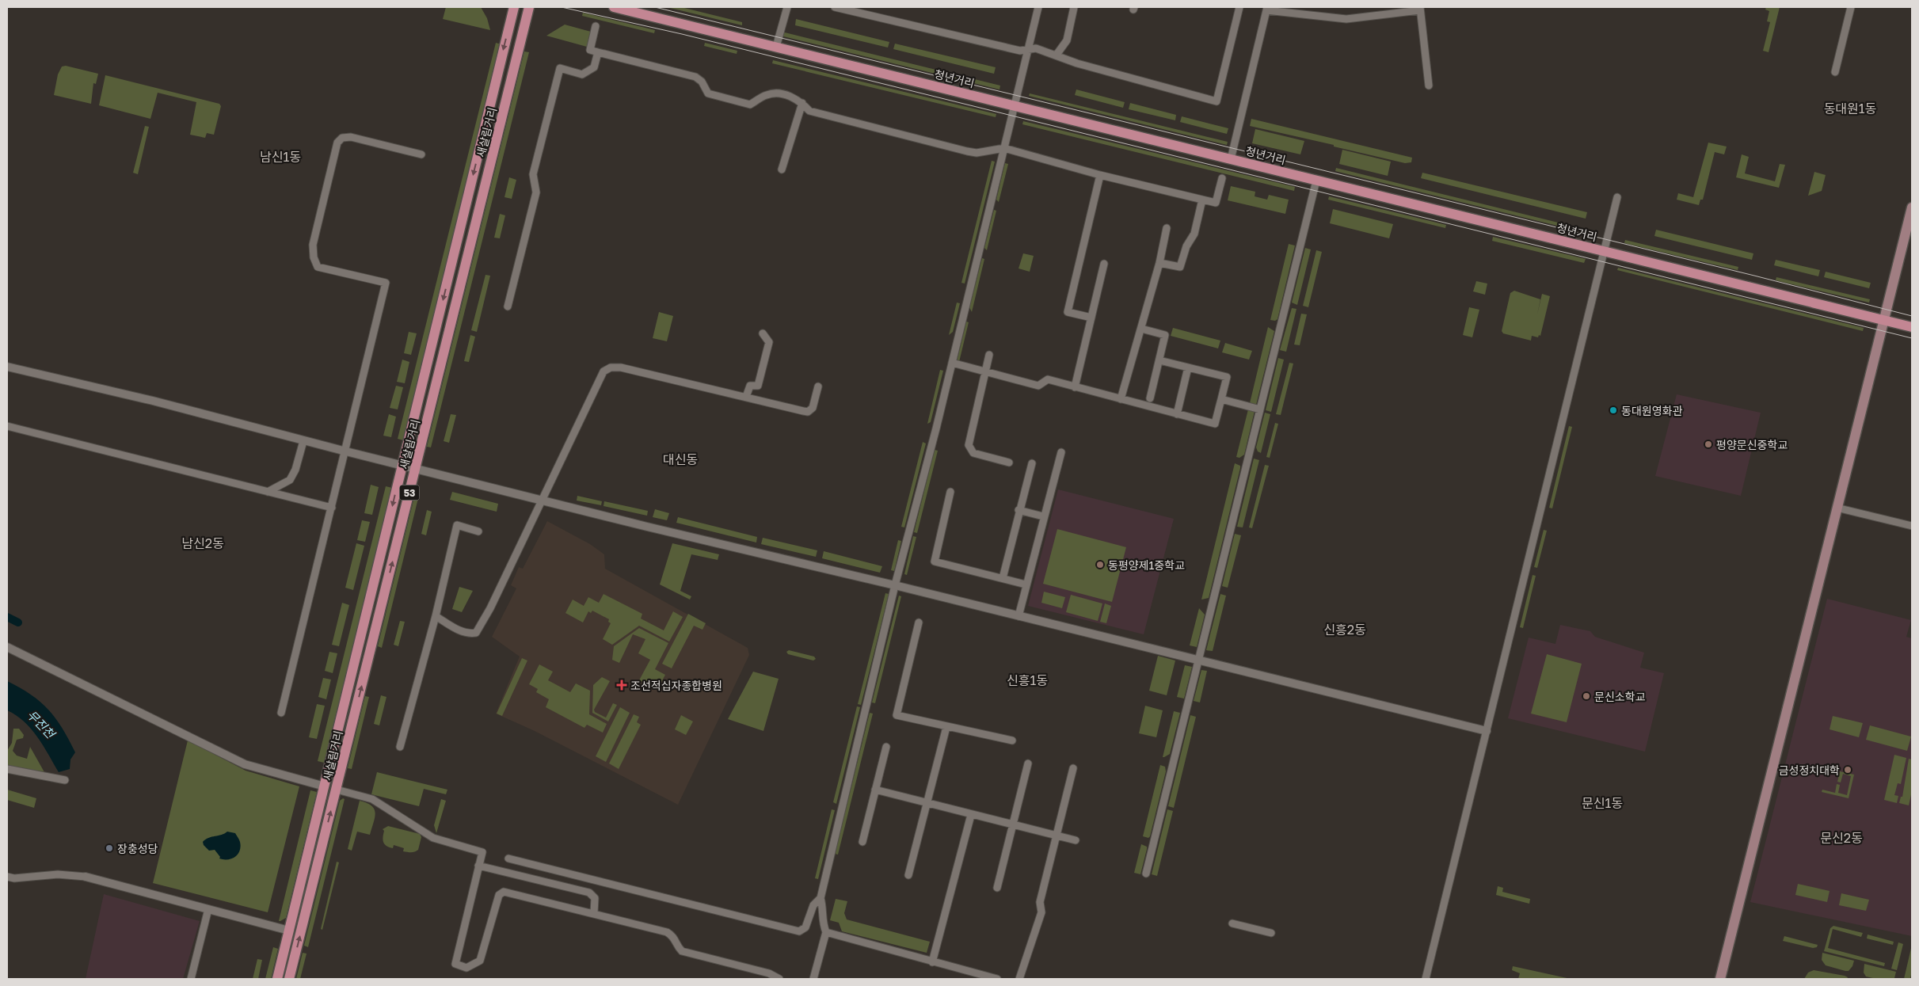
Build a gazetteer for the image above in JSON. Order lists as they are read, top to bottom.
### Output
{
  "streets": {
    "main road": ["청년거리", "새살림거리", "53"]
  },
  "districts": [
    "동대원1동",
    "남신1동",
    "대신동",
    "남신2동",
    "신흥2동",
    "신흥1동",
    "문신1동",
    "문신2동"
  ],
  "water": ["무진천"],
  "places": {
    "other": [
      "동대원영화관",
      "평양문신중학교",
      "동평양제1중학교",
      "문신소학교",
      "금성정치대학",
      "장충성당"
    ],
    "health": ["조선적십자종합병원"]
  }
}
